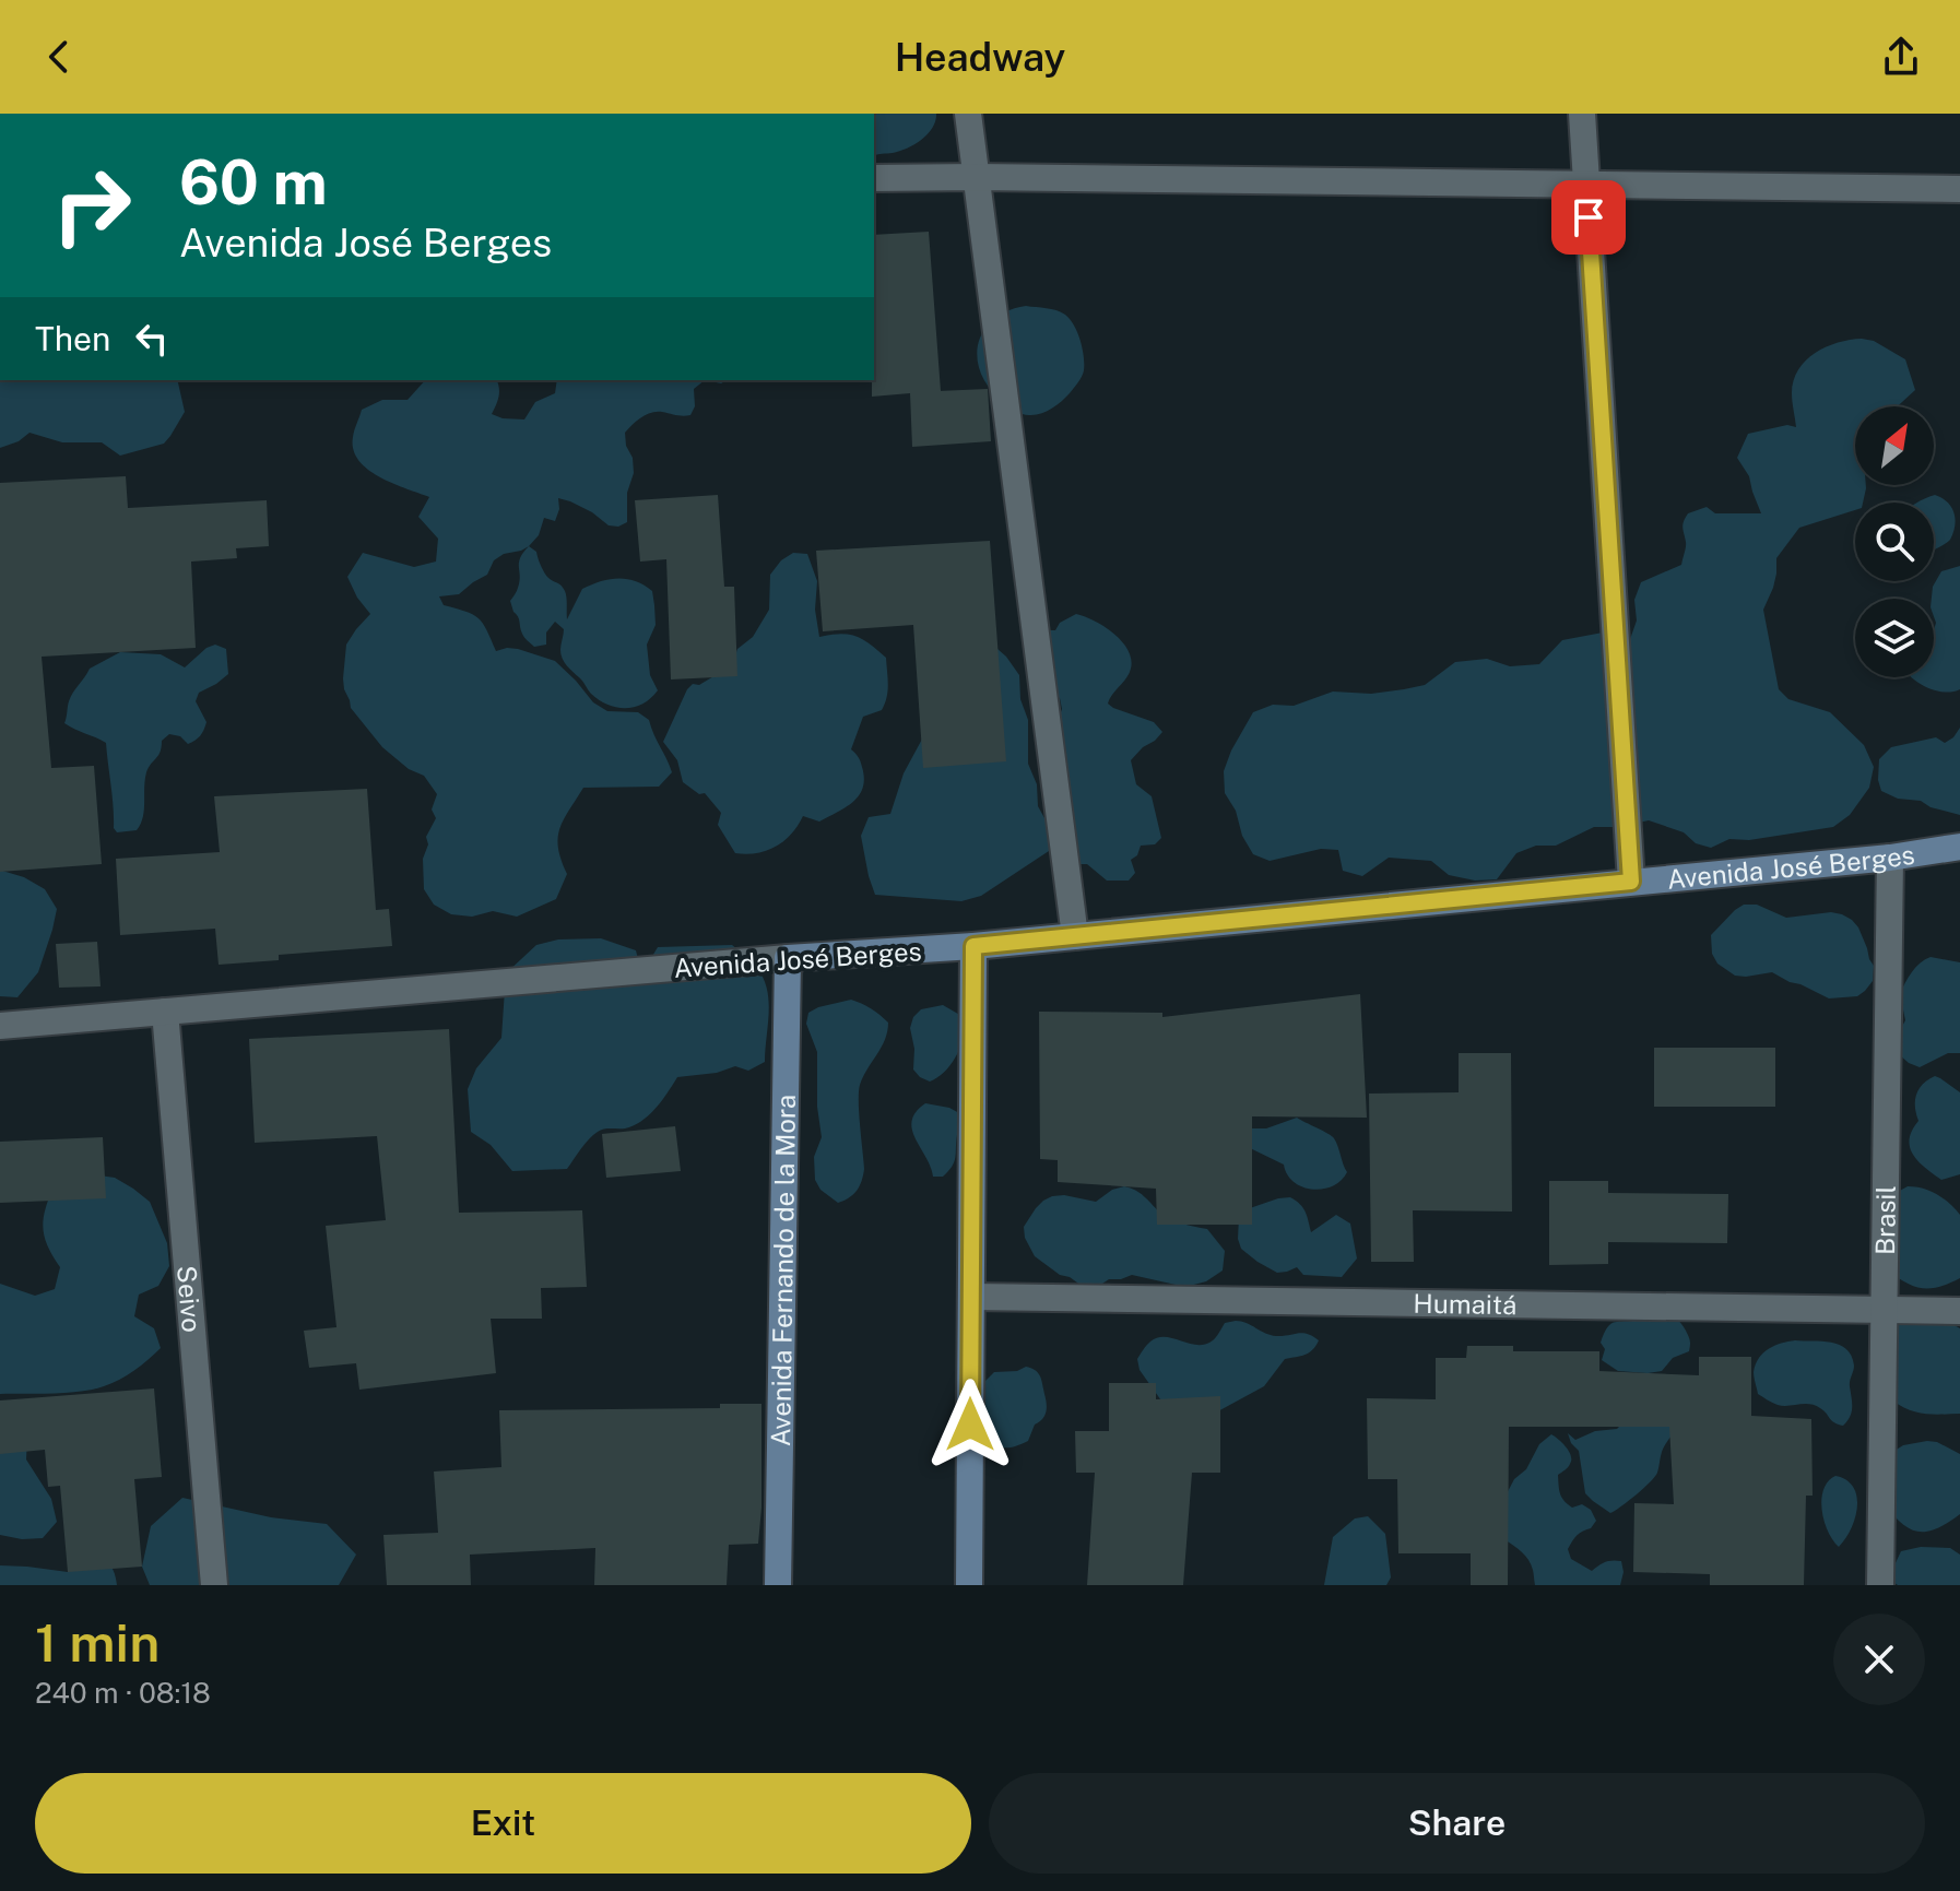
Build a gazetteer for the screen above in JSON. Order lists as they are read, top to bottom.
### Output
{
  "streets": {
    "main road": ["Avenida José Berges", "Avenida Fernando de la Mora"],
    "street": ["Brasil", "Seivo", "Humaitá"]
  },
  "crossings": [
    ["Avenida José Berges", "Brasil"],
    ["Avenida José Berges", "Avenida Fernando de la Mora"],
    ["Avenida José Berges", "Seivo"],
    ["Brasil", "Humaitá"]
  ],
  "north": "top right",
  "page": {
    "header": "Headway",
    "turn": ["60 m", "Avenida José Berges"],
    "then": "Then",
    "heading": ["1 min", "240 m · 08:18"],
    "buttons": ["Exit", "Share"]
  }
}
